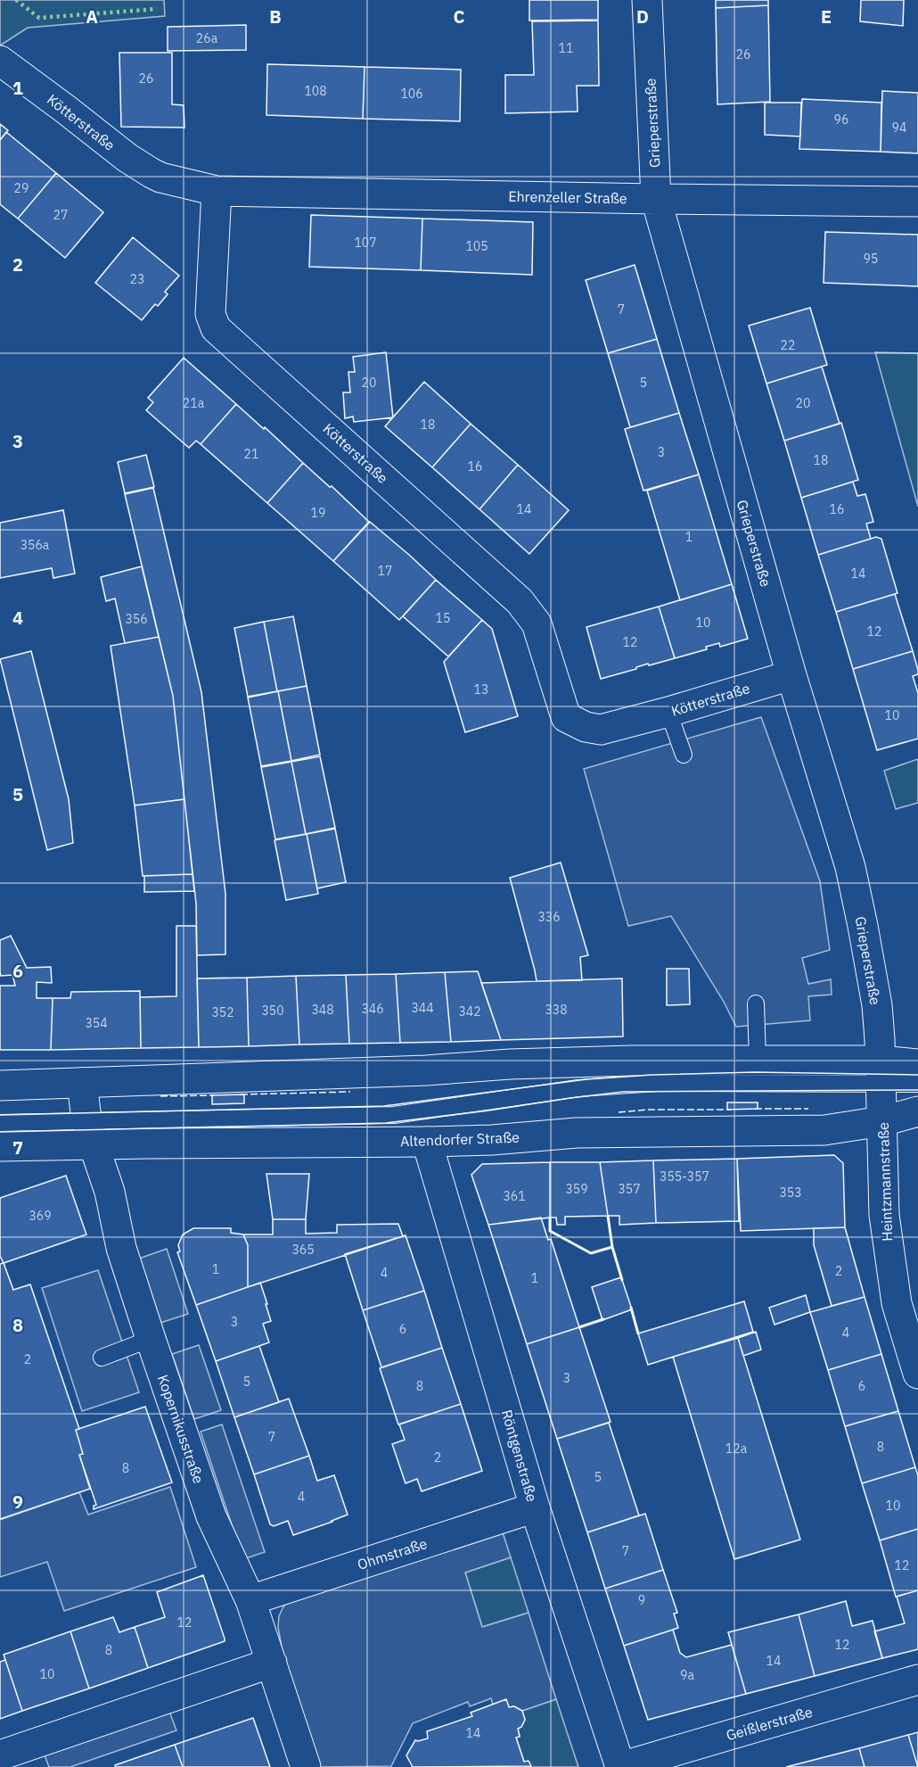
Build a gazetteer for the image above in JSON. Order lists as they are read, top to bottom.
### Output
{
  "streets": {
    "street": [
      "Kötterstraße",
      "Grieperstraße",
      "Ehrenzeller Straße",
      "Altendorfer Straße",
      "Heintzmannstraße",
      "Kopernikusstraße",
      "Röntgenstraße",
      "Ohmstraße",
      "Geißlerstraße"
    ]
  },
  "crossings": [
    ["Kötterstraße", "Grieperstraße"],
    ["Kötterstraße", "Ehrenzeller Straße"],
    ["Grieperstraße", "Ehrenzeller Straße"],
    ["Grieperstraße", "Heintzmannstraße"],
    ["Altendorfer Straße", "Heintzmannstraße"],
    ["Altendorfer Straße", "Kopernikusstraße"],
    ["Altendorfer Straße", "Röntgenstraße"],
    ["Kopernikusstraße", "Ohmstraße"],
    ["Röntgenstraße", "Ohmstraße"],
    ["Röntgenstraße", "Geißlerstraße"]
  ],
  "house_numbers": [
    "26a",
    "11",
    "26",
    "26",
    "108",
    "106",
    "96",
    "94",
    "29",
    "27",
    "107",
    "105",
    "95",
    "23",
    "7",
    "22",
    "20",
    "5",
    "21a",
    "20",
    "18",
    "3",
    "21",
    "18",
    "16",
    "14",
    "16",
    "19",
    "1",
    "356a",
    "17",
    "14",
    "15",
    "356",
    "10",
    "12",
    "12",
    "13",
    "10",
    "336",
    "344",
    "346",
    "348",
    "338",
    "350",
    "342",
    "352",
    "354",
    "355-357",
    "359",
    "357",
    "353",
    "361",
    "369",
    "365",
    "1",
    "2",
    "4",
    "1",
    "3",
    "6",
    "4",
    "2",
    "3",
    "5",
    "8",
    "6",
    "7",
    "8",
    "12a",
    "2",
    "8",
    "5",
    "4",
    "10",
    "7",
    "12",
    "9",
    "12",
    "12",
    "8",
    "14",
    "10",
    "9a",
    "14"
  ],
  "grid": {
    "columns": [
      "A",
      "B",
      "C",
      "D",
      "E"
    ],
    "rows": [
      "1",
      "2",
      "3",
      "4",
      "5",
      "6",
      "7",
      "8",
      "9"
    ]
  }
}
